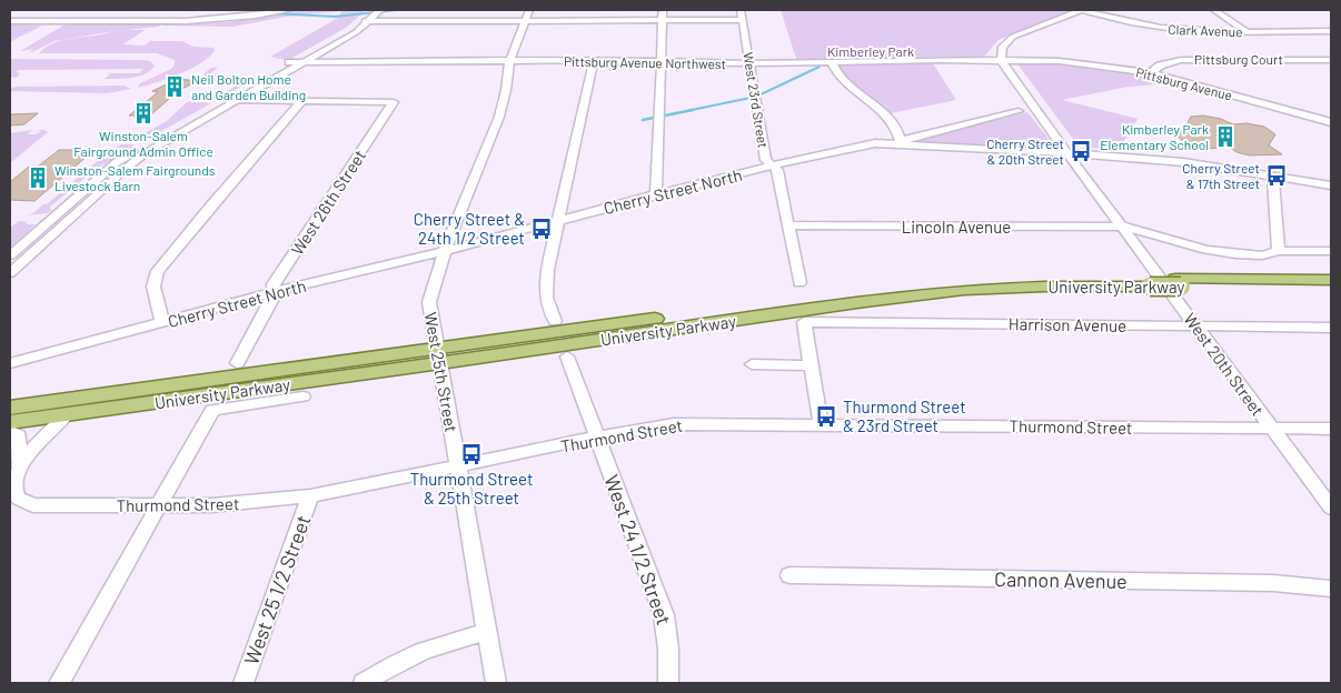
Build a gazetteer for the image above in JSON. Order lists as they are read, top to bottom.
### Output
{
  "streets": {
    "main road": ["University Parkway"],
    "street": [
      "Clark Avenue",
      "Pittsburg Court",
      "Pittsburg Avenue Northwest",
      "Pittsburg Avenue",
      "West 23rd Street",
      "Cherry Street North",
      "West 26th Street",
      "Lincoln Avenue",
      "Harrison Avenue",
      "West 20th Street",
      "West 25th Street",
      "Thurmond Street",
      "West 24 1/2 Street",
      "Cannon Avenue",
      "West 25 1/2 Street"
    ]
  },
  "crossings": [
    ["Pittsburg Court", "Pittsburg Avenue"],
    ["Pittsburg Avenue Northwest", "Pittsburg Avenue"],
    ["Pittsburg Avenue Northwest", "West 23rd Street"],
    ["Pittsburg Avenue Northwest", "West 20th Street"],
    ["Pittsburg Avenue Northwest", "West 25th Street"],
    ["Pittsburg Avenue", "West 20th Street"],
    ["West 23rd Street", "Cherry Street North"],
    ["West 23rd Street", "Lincoln Avenue"],
    ["Cherry Street North", "West 26th Street"],
    ["Cherry Street North", "West 20th Street"],
    ["Cherry Street North", "West 25th Street"],
    ["Lincoln Avenue", "West 20th Street"],
    ["University Parkway", "West 25th Street"],
    ["University Parkway", "Thurmond Street"],
    ["Harrison Avenue", "West 20th Street"],
    ["West 20th Street", "Thurmond Street"],
    ["West 25th Street", "Thurmond Street"],
    ["Thurmond Street", "West 24 1/2 Street"],
    ["Thurmond Street", "West 25 1/2 Street"]
  ],
  "parks": ["Kimberley Park"],
  "places": {
    "building": [
      "Neil Bolton Home and Garden Building",
      "Winston-Salem Fairground Admin Office",
      "Kimberley Park Elementary School",
      "Winston-Salem Fairgrounds Livestock Barn"
    ],
    "bus stop": [
      "Cherry Street & 20th Street",
      "Cherry Street & 17th Street",
      "Cherry Street & 24th 1/2 Street",
      "Thurmond Street & 23rd Street",
      "Thurmond Street & 25th Street"
    ]
  }
}
